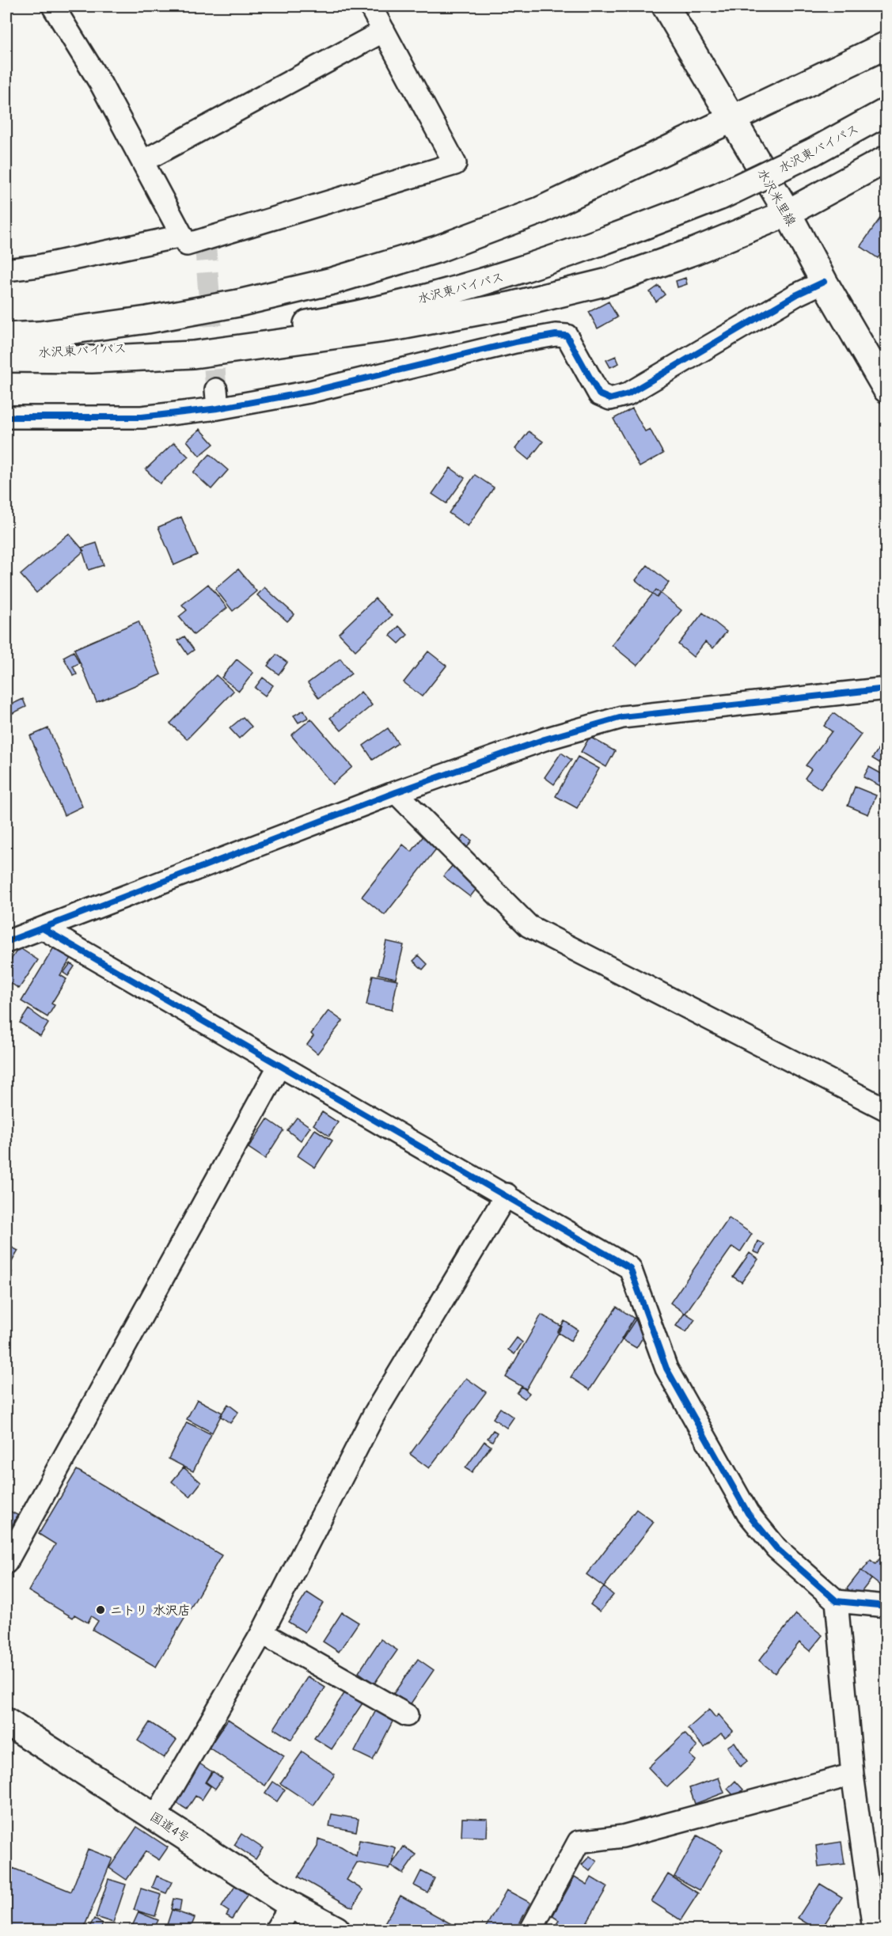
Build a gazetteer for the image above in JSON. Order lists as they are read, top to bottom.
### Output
{
  "streets": {
    "main road": ["水沢東バイパス", "水沢米里線", "国道4号"]
  },
  "places": ["ニトリ 水沢店"]
}
